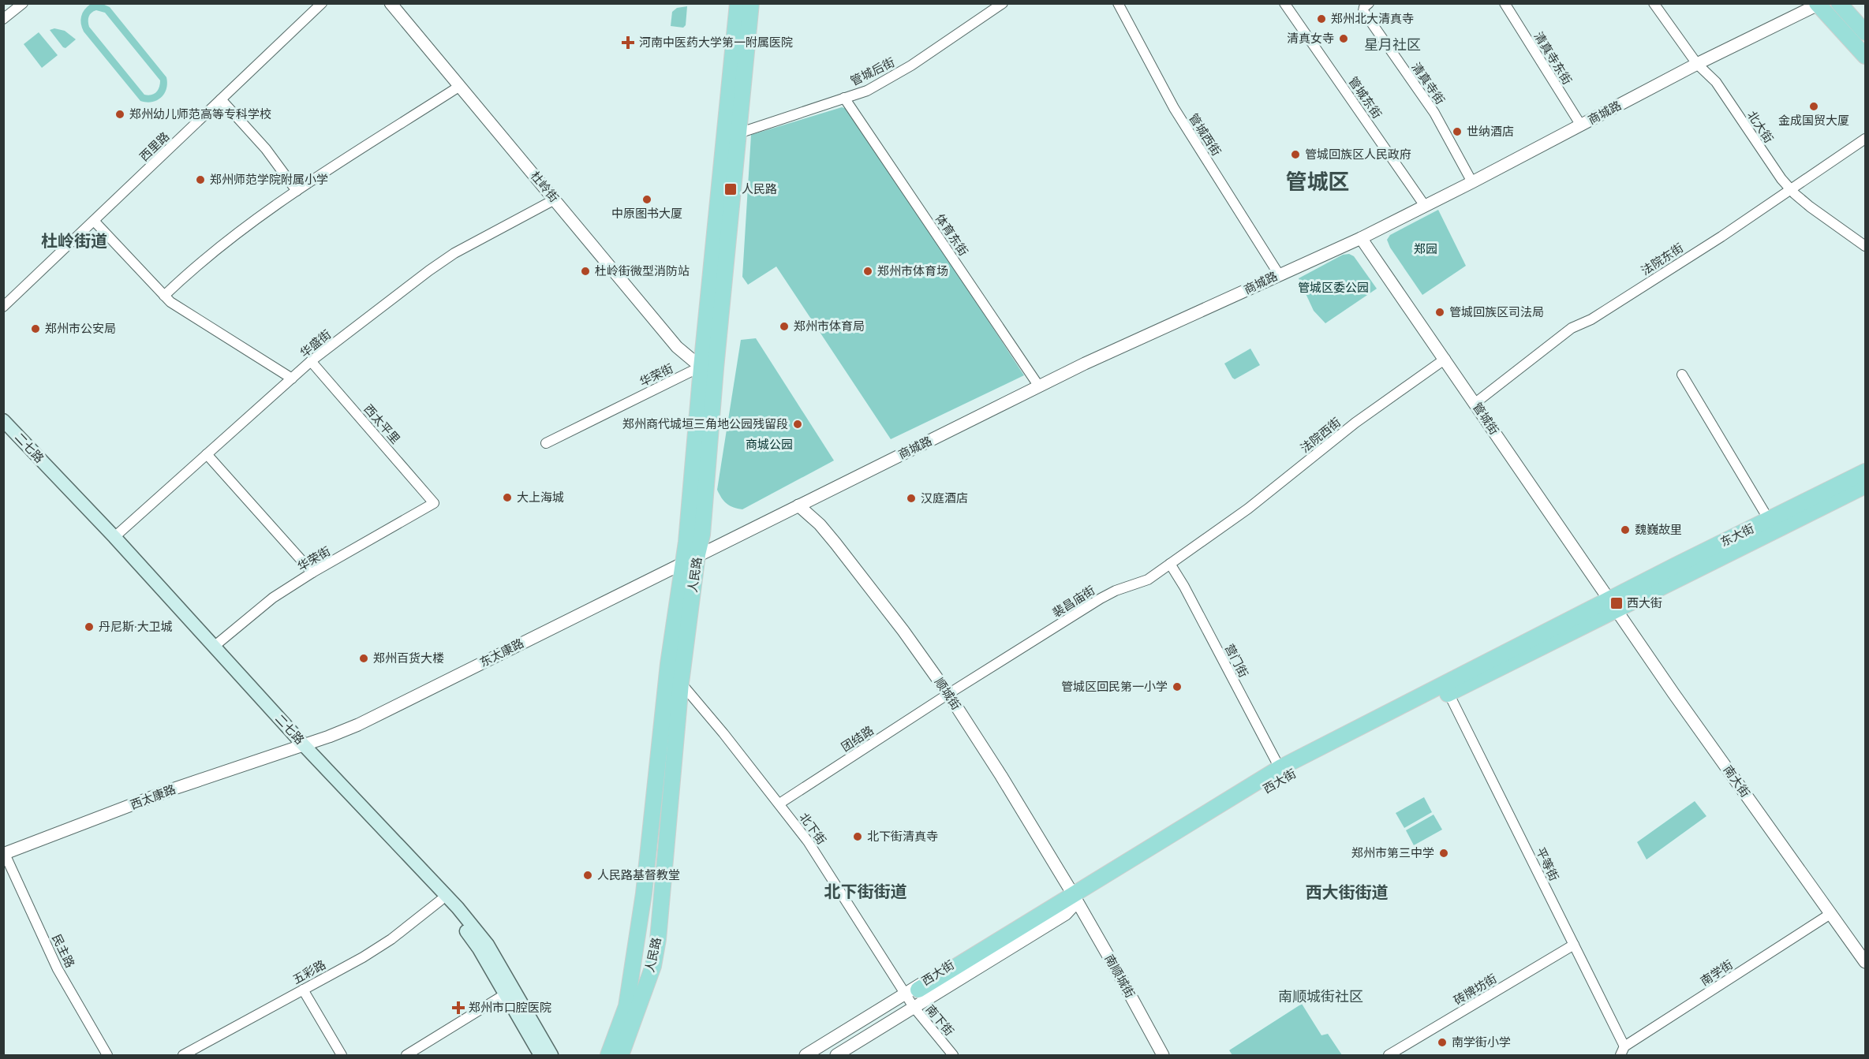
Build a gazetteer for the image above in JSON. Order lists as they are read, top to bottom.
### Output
{
  "streets": {
    "main road": [
      "二七路",
      "东大街",
      "人民路",
      "西大街"
    ],
    "street": [
      "清真寺东街",
      "管城后街",
      "清真寺街",
      "管城东街",
      "商城路",
      "北大街",
      "管城西街",
      "西里路",
      "杜岭街",
      "体育东街",
      "法院东街",
      "华盛街",
      "华荣街",
      "管城街",
      "西太平里",
      "法院西街",
      "裴昌庙街",
      "东太康路",
      "营门街",
      "顺城街",
      "团结路",
      "南大街",
      "西太康路",
      "北下街",
      "平等街",
      "民主路",
      "五彩路",
      "南学街",
      "南顺城街",
      "砖牌坊街",
      "南下街"
    ]
  },
  "crossings": [
    ["清真寺东街", "商城路"],
    ["管城后街", "体育东街"],
    ["管城后街", "人民路"],
    ["清真寺街", "商城路"],
    ["管城东街", "商城路"],
    ["商城路", "北大街"],
    ["商城路", "管城西街"],
    ["商城路", "体育东街"],
    ["商城路", "管城街"],
    ["商城路", "人民路"],
    ["商城路", "东太康路"],
    ["商城路", "顺城街"],
    ["北大街", "法院东街"],
    ["杜岭街", "华盛街"],
    ["杜岭街", "华荣街"],
    ["杜岭街", "人民路"],
    ["法院东街", "管城街"],
    ["华盛街", "西太平里"],
    ["华盛街", "二七路"],
    ["华荣街", "西太平里"],
    ["华荣街", "二七路"],
    ["华荣街", "人民路"],
    ["管城街", "法院西街"],
    ["管城街", "东大街"],
    ["管城街", "西大街"],
    ["管城街", "南大街"],
    ["法院西街", "裴昌庙街"],
    ["二七路", "东太康路"],
    ["二七路", "西太康路"],
    ["二七路", "五彩路"],
    ["东大街", "西大街"],
    ["东大街", "南大街"],
    ["人民路", "东太康路"],
    ["人民路", "北下街"],
    ["裴昌庙街", "营门街"],
    ["裴昌庙街", "顺城街"],
    ["裴昌庙街", "团结路"],
    ["东太康路", "西太康路"],
    ["营门街", "西大街"],
    ["顺城街", "团结路"],
    ["顺城街", "西大街"],
    ["顺城街", "南顺城街"],
    ["团结路", "北下街"],
    ["西大街", "南大街"],
    ["西大街", "北下街"],
    ["西大街", "平等街"],
    ["西大街", "南顺城街"],
    ["西大街", "南下街"],
    ["南大街", "南学街"],
    ["西太康路", "民主路"],
    ["北下街", "南下街"],
    ["平等街", "南学街"],
    ["平等街", "砖牌坊街"]
  ],
  "districts": [
    "星月社区",
    "管城区",
    "杜岭街道",
    "北下街街道",
    "西大街街道",
    "南顺城街社区"
  ],
  "parks": ["郑园", "管城区委公园", "商城公园"],
  "places": {
    "other": [
      "郑州北大清真寺",
      "清真女寺",
      "金成国贸大厦",
      "郑州幼儿师范高等专科学校",
      "世纳酒店",
      "管城回族区人民政府",
      "郑州师范学院附属小学",
      "中原图书大厦",
      "杜岭街微型消防站",
      "郑州市体育场",
      "管城回族区司法局",
      "郑州市体育局",
      "郑州市公安局",
      "郑州商代城垣三角地公园残留段",
      "大上海城",
      "汉庭酒店",
      "魏巍故里",
      "丹尼斯·大卫城",
      "郑州百货大楼",
      "管城区回民第一小学",
      "北下街清真寺",
      "郑州市第三中学",
      "人民路基督教堂",
      "南学街小学"
    ],
    "health": ["河南中医药大学第一附属医院", "郑州市口腔医院"],
    "transit": ["人民路", "西大街"]
  }
}
